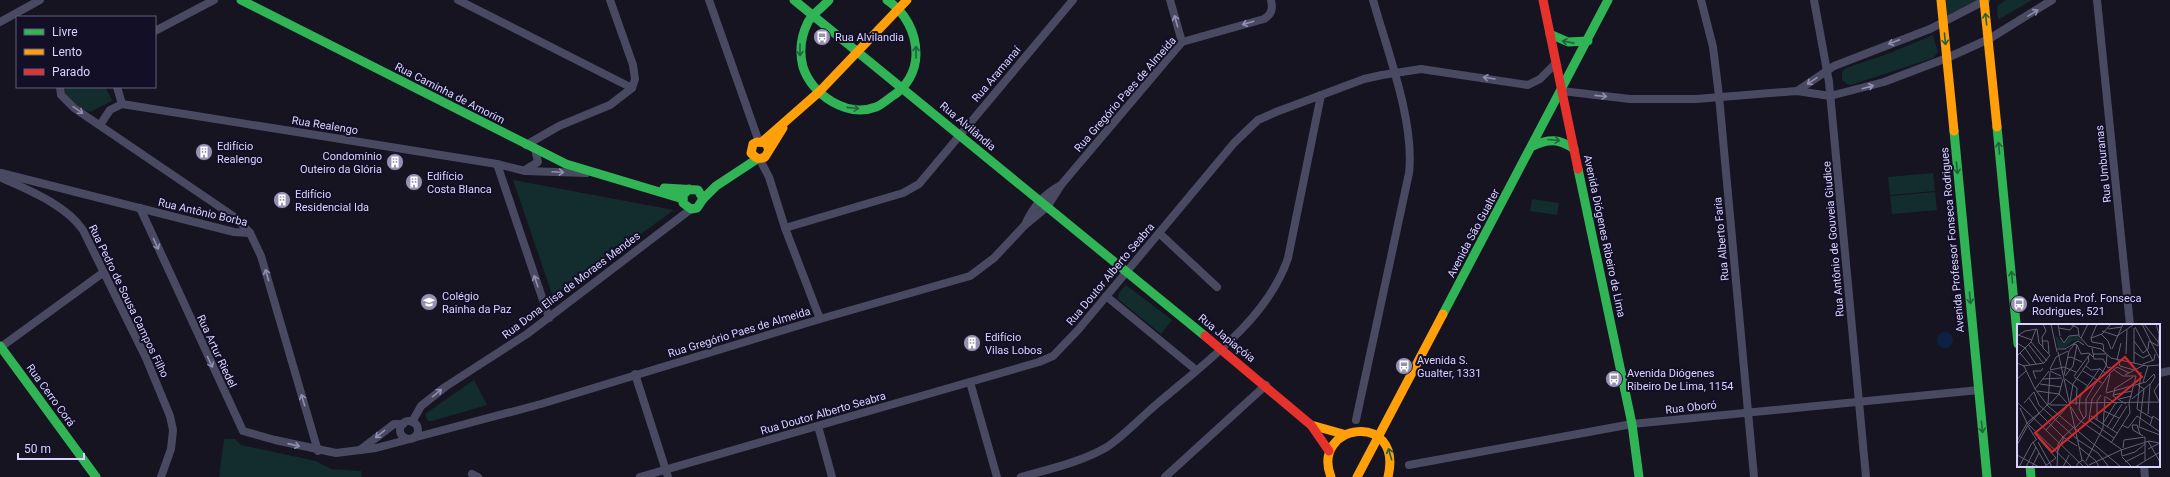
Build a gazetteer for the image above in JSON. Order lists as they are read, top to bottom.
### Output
{
  "streets": {
    "main road": [
      "Rua Caminha de Amorim",
      "Rua Alvilândia",
      "Avenida São Gualter",
      "Avenida Diógenes Ribeiro de Lima",
      "Avenida Professor Fonseca Rodrigues",
      "Rua Japiaçóia",
      "Rua Cerro Corá"
    ],
    "street": [
      "Rua Aramanaí",
      "Rua Gregório Paes de Almeida",
      "Rua Realengo",
      "Rua Umburanas",
      "Rua Antônio Borba",
      "Rua Alberto Faria",
      "Rua Antônio de Gouveia Giudice",
      "Rua Doutor Alberto Seabra",
      "Rua Dona Elisa de Moraes Mendes",
      "Rua Pedro de Sousa Campos Filho",
      "Rua Artur Riedel",
      "Rua Oboró"
    ]
  },
  "crossings": [
    ["Rua Aramanaí", "Rua Alvilândia"],
    ["Rua Caminha de Amorim", "Rua Realengo"],
    ["Rua Caminha de Amorim", "Rua Dona Elisa de Moraes Mendes"],
    ["Rua Gregório Paes de Almeida", "Rua Alvilândia"],
    ["Rua Gregório Paes de Almeida", "Rua Antônio Borba"],
    ["Rua Gregório Paes de Almeida", "Rua Dona Elisa de Moraes Mendes"],
    ["Rua Gregório Paes de Almeida", "Rua Artur Riedel"],
    ["Rua Alvilândia", "Rua Doutor Alberto Seabra"],
    ["Rua Alvilândia", "Rua Japiaçóia"],
    ["Rua Antônio Borba", "Rua Artur Riedel"],
    ["Avenida São Gualter", "Avenida Diógenes Ribeiro de Lima"],
    ["Avenida Diógenes Ribeiro de Lima", "Rua Doutor Alberto Seabra"],
    ["Avenida Diógenes Ribeiro de Lima", "Rua Oboró"],
    ["Rua Alberto Faria", "Rua Oboró"],
    ["Rua Antônio de Gouveia Giudice", "Rua Oboró"],
    ["Avenida Professor Fonseca Rodrigues", "Rua Oboró"],
    ["Rua Doutor Alberto Seabra", "Rua Japiaçóia"]
  ],
  "one_way": ["Rua Antônio Borba", "Rua Dona Elisa de Moraes Mendes", "Rua Artur Riedel"],
  "places": {
    "bus stop": [
      "Rua Alvilandia",
      "Avenida Prof. Fonseca Rodrigues, 521",
      "Avenida S. Gualter, 1331",
      "Avenida Diógenes Ribeiro De Lima, 1154"
    ],
    "building": [
      "Edifício Realengo",
      "Condomínio Outeiro da Glória",
      "Edifício Costa Blanca",
      "Edifício Residencial Ida",
      "Edifício Vilas Lobos"
    ],
    "school or university": ["Colégio Rainha da Paz"]
  },
  "legend": ["Livre", "Lento", "Parado"],
  "scale_bar": "50 m"
}
